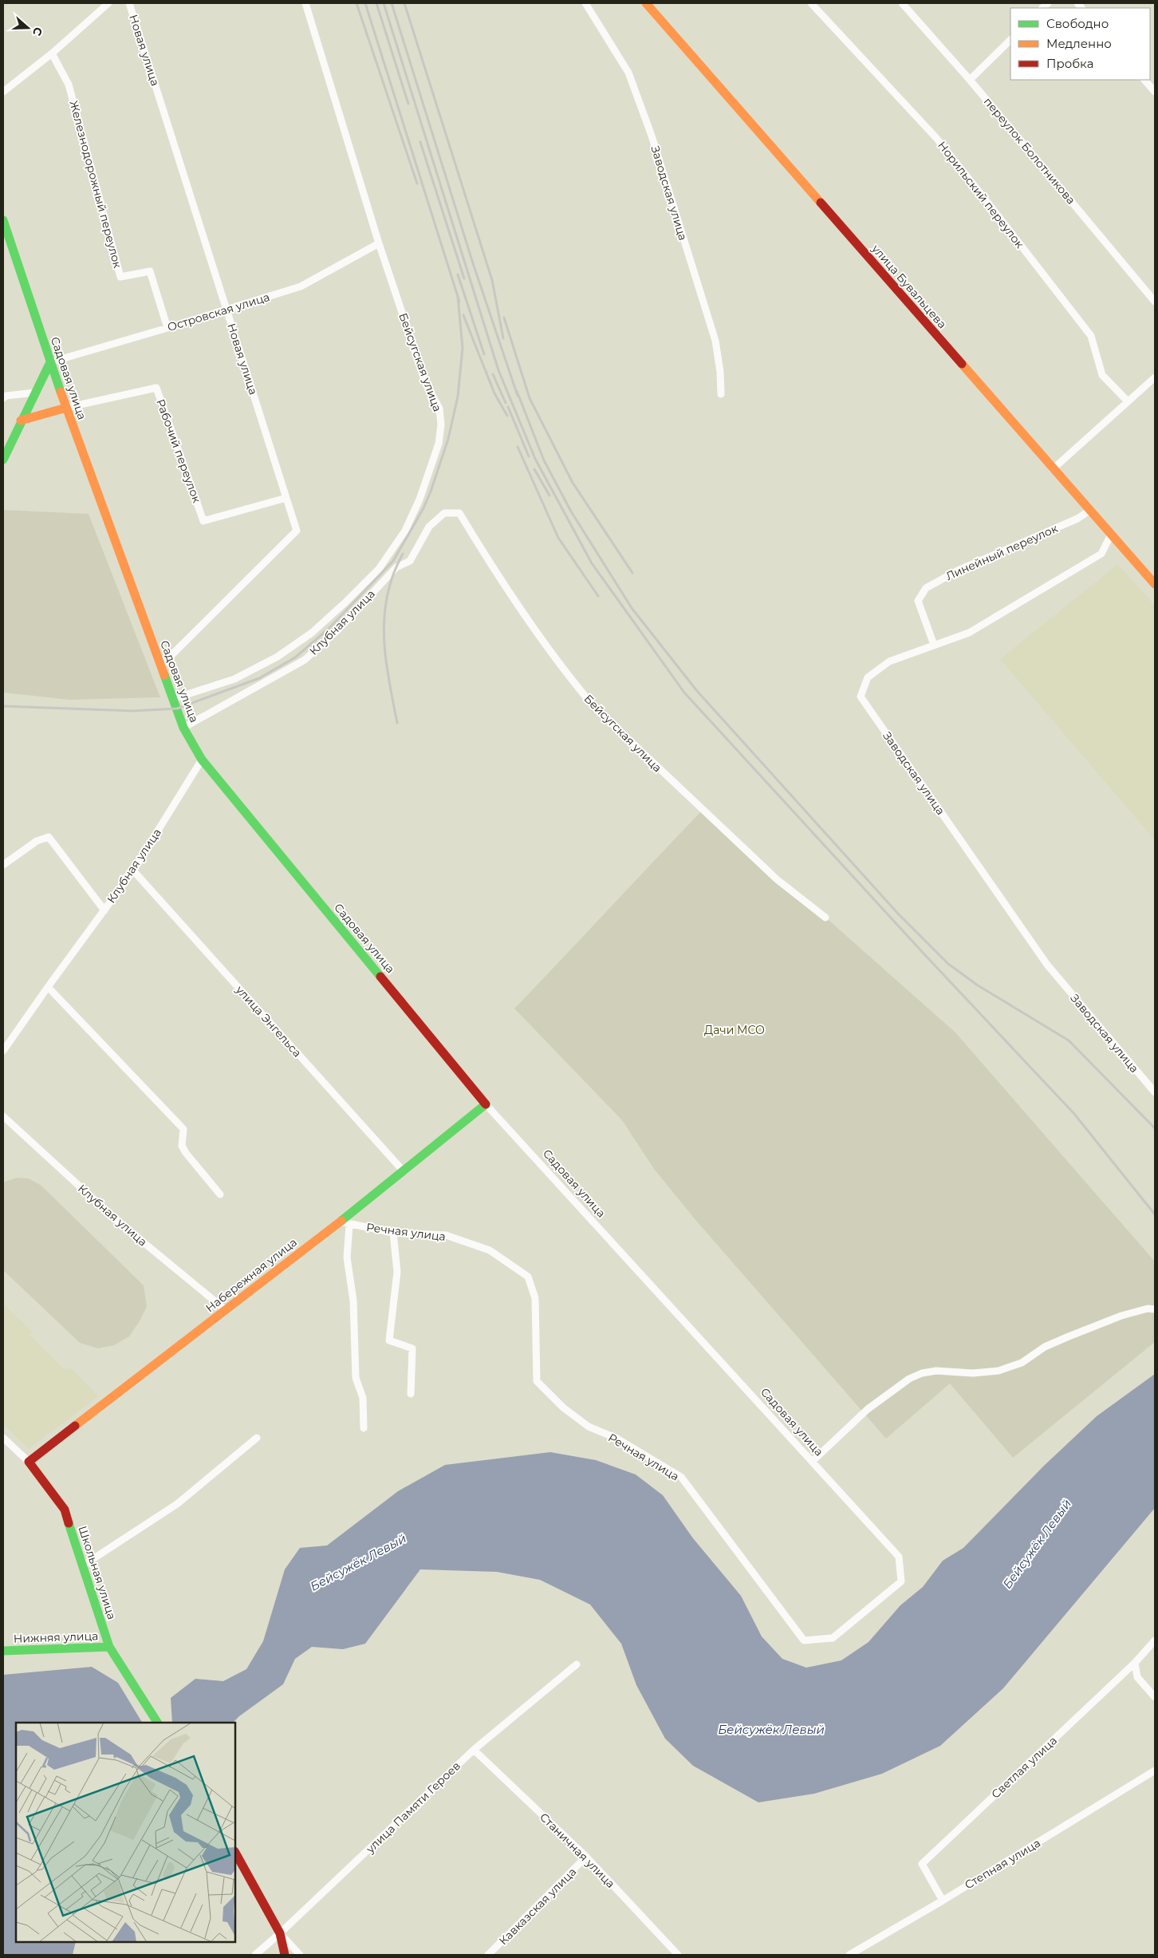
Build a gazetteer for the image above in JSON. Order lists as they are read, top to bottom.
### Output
{
  "streets": {
    "street": [
      "Новая улица",
      "переулок Болотникова",
      "Железнодорожный переулок",
      "Заводская улица",
      "Норильский переулок",
      "улица Бувальцева",
      "Островская улица",
      "Бейсугская улица",
      "Садовая улица",
      "Рабочий переулок",
      "Линейный переулок",
      "Клубная улица",
      "улица Энгельса",
      "Речная улица",
      "Набережная улица",
      "Школьная улица",
      "Нижняя улица",
      "Светлая улица",
      "улица Памяти Героев",
      "Станичная улица",
      "Степная улица",
      "Кавказская улица"
    ]
  },
  "crossings": [
    ["Новая улица", "Островская улица"],
    ["Новая улица", "Садовая улица"],
    ["Новая улица", "Рабочий переулок"],
    ["Железнодорожный переулок", "Островская улица"],
    ["Заводская улица", "улица Бувальцева"],
    ["Заводская улица", "Линейный переулок"],
    ["улица Бувальцева", "Линейный переулок"],
    ["Островская улица", "Бейсугская улица"],
    ["Островская улица", "Садовая улица"],
    ["Бейсугская улица", "Садовая улица"],
    ["Бейсугская улица", "Клубная улица"],
    ["Садовая улица", "Рабочий переулок"],
    ["Садовая улица", "Клубная улица"],
    ["Садовая улица", "Речная улица"],
    ["Садовая улица", "Набережная улица"],
    ["Клубная улица", "улица Энгельса"],
    ["Клубная улица", "Набережная улица"],
    ["улица Энгельса", "Набережная улица"],
    ["Речная улица", "Набережная улица"],
    ["Набережная улица", "Школьная улица"],
    ["Школьная улица", "Нижняя улица"],
    ["Светлая улица", "Степная улица"],
    ["улица Памяти Героев", "Станичная улица"],
    ["Станичная улица", "Кавказская улица"]
  ],
  "water": ["Бейсужёк Левый"],
  "parks": ["Дачи МСО"],
  "legend": ["Свободно", "Медленно", "Пробка"],
  "north": "right"
}
